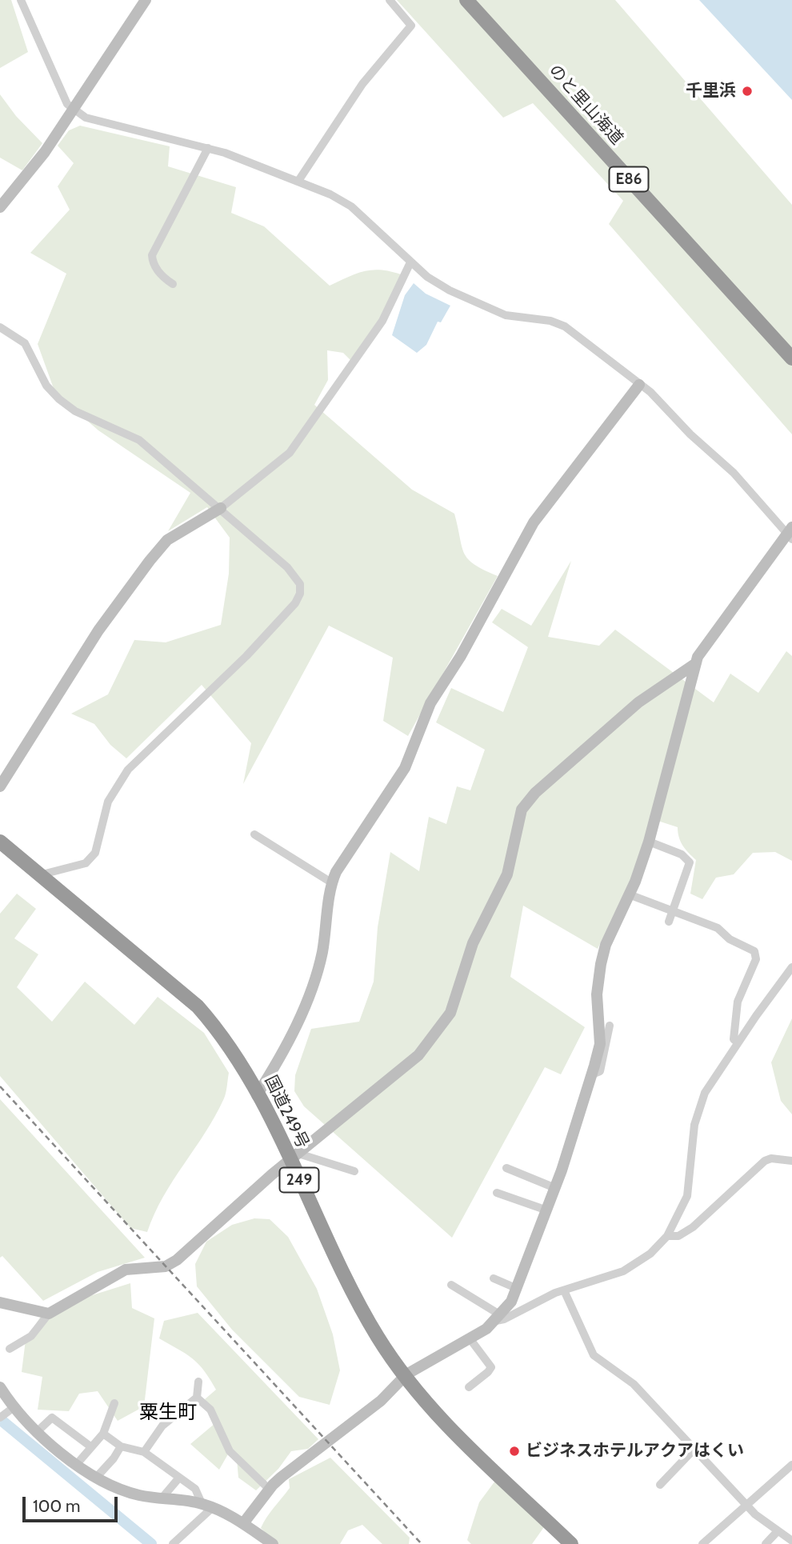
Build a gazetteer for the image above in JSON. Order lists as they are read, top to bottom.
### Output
{
  "streets": {
    "highway": [
      "のと里山海道",
      "E86",
      "国道249号",
      "249"
    ]
  },
  "districts": ["粟生町"],
  "places": ["千里浜", "ビジネスホテルアクアはくい"],
  "scale_bar": "100 m"
}
